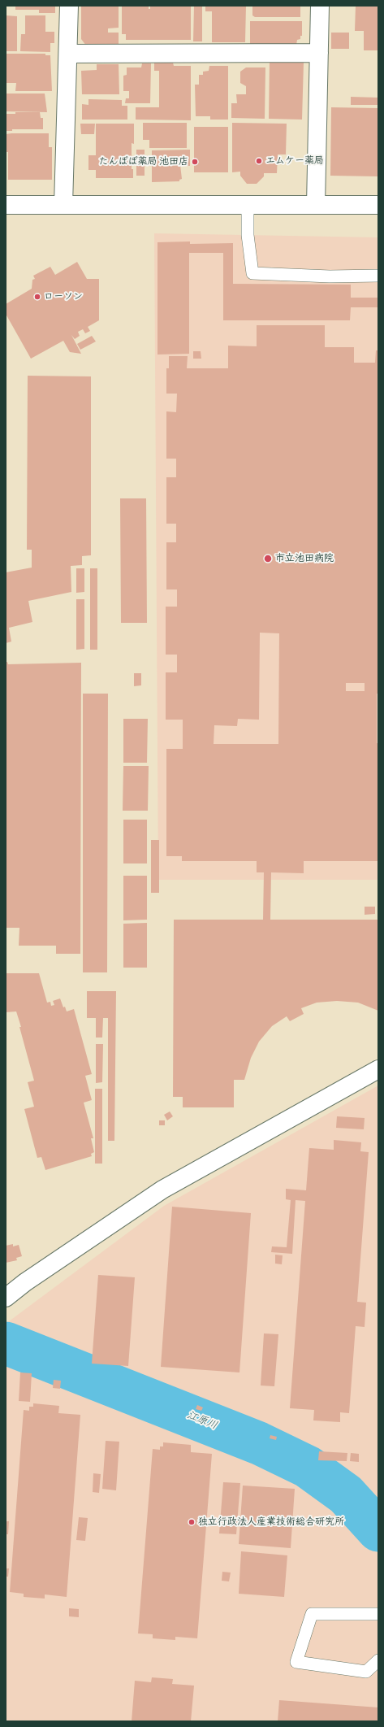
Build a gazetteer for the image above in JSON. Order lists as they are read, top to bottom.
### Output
{
  "water": ["江原川"],
  "places": [
    "エムケー薬局",
    "たんぽぽ薬局 池田店",
    "ローソン",
    "市立池田病院",
    "独立行政法人産業技術総合研究所"
  ]
}
